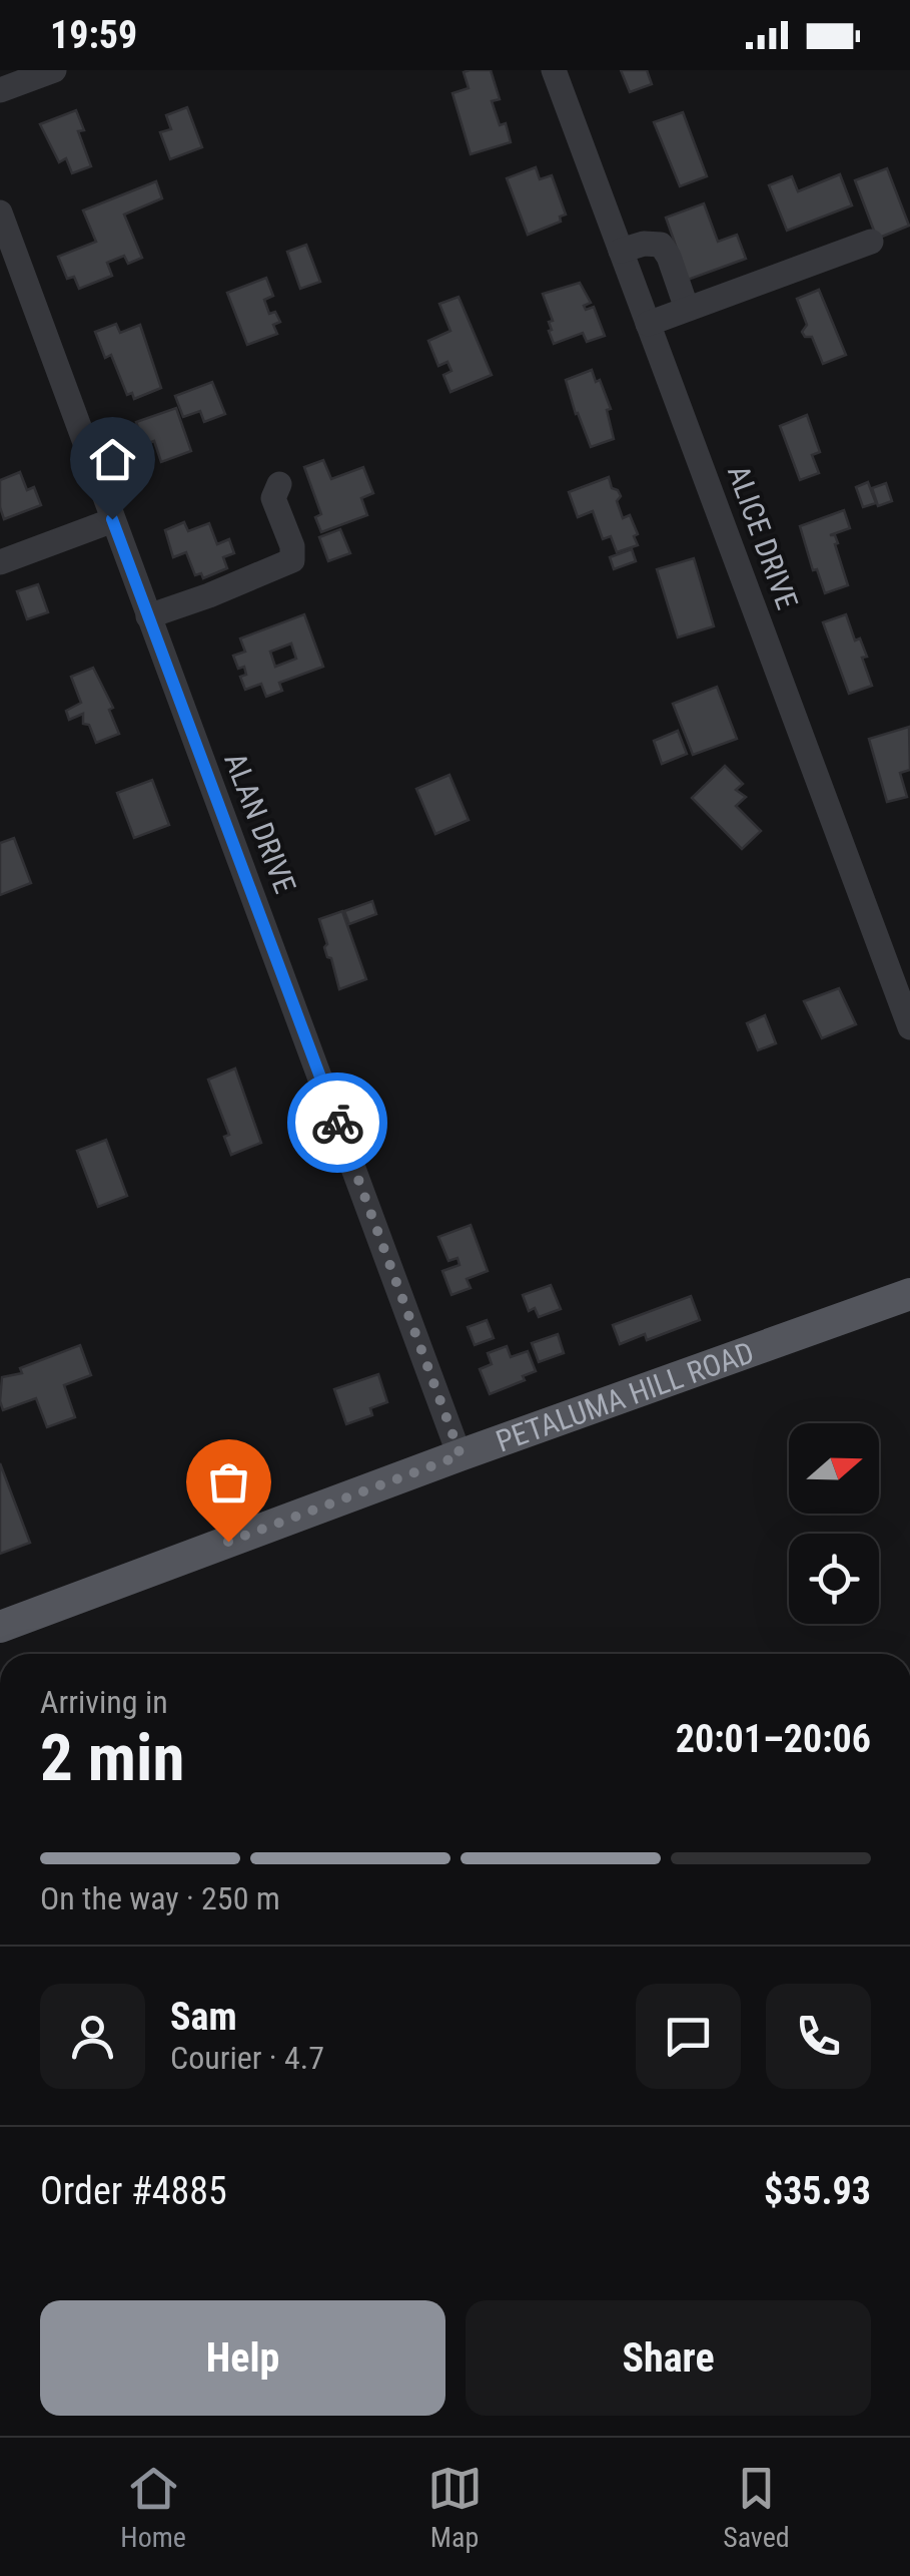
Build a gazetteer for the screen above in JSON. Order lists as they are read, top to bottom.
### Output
{
  "streets": {
    "main road": ["PETALUMA HILL ROAD"],
    "street": ["ALICE DRIVE", "ALAN DRIVE"]
  },
  "crossings": [
    ["ALAN DRIVE", "PETALUMA HILL ROAD"]
  ],
  "north": "right",
  "page": {
    "status": "19:59",
    "heading": ["2 min", "Arriving in", "20:01–20:06"],
    "panel": [
      "Sam",
      "Courier · 4.7",
      "Order #4885",
      "$35.93"
    ],
    "bar": "On the way · 250 m",
    "buttons": ["Help", "Share"],
    "tabs": ["Home", "Map", "Saved"]
  }
}
